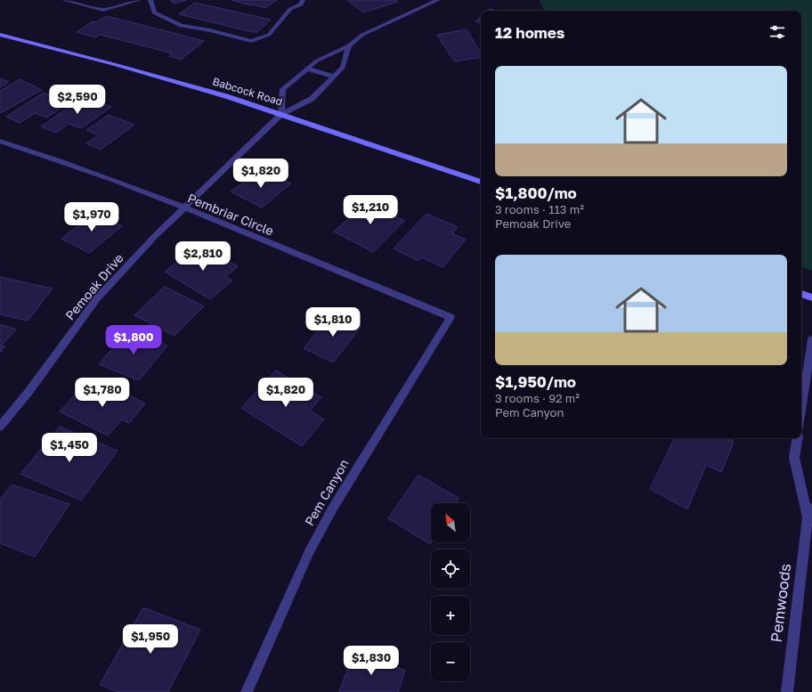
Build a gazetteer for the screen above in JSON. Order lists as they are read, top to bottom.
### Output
{
  "streets": {
    "main road": ["Babcock Road"],
    "street": [
      "Pembriar Circle",
      "Pemoak Drive",
      "Pem Canyon",
      "Pemwoods"
    ]
  },
  "crossings": [
    ["Babcock Road", "Pemoak Drive"],
    ["Pembriar Circle", "Pemoak Drive"],
    ["Pembriar Circle", "Pem Canyon"]
  ],
  "north": "top left",
  "page": {
    "heading": "12 homes",
    "list": [
      {
        "name": "$1,800/mo",
        "note": "3 rooms · 113 m² · Pemoak Drive"
      },
      {
        "name": "$1,950/mo",
        "note": "3 rooms · 92 m² · Pem Canyon"
      }
    ],
    "price": [
      "$2,590",
      "$1,820",
      "$1,210",
      "$1,970",
      "$2,810",
      "$1,810",
      "$1,800",
      "$1,780",
      "$1,820",
      "$1,450",
      "$1,950",
      "$1,830"
    ],
    "map_buttons": ["+", "−"]
  }
}
